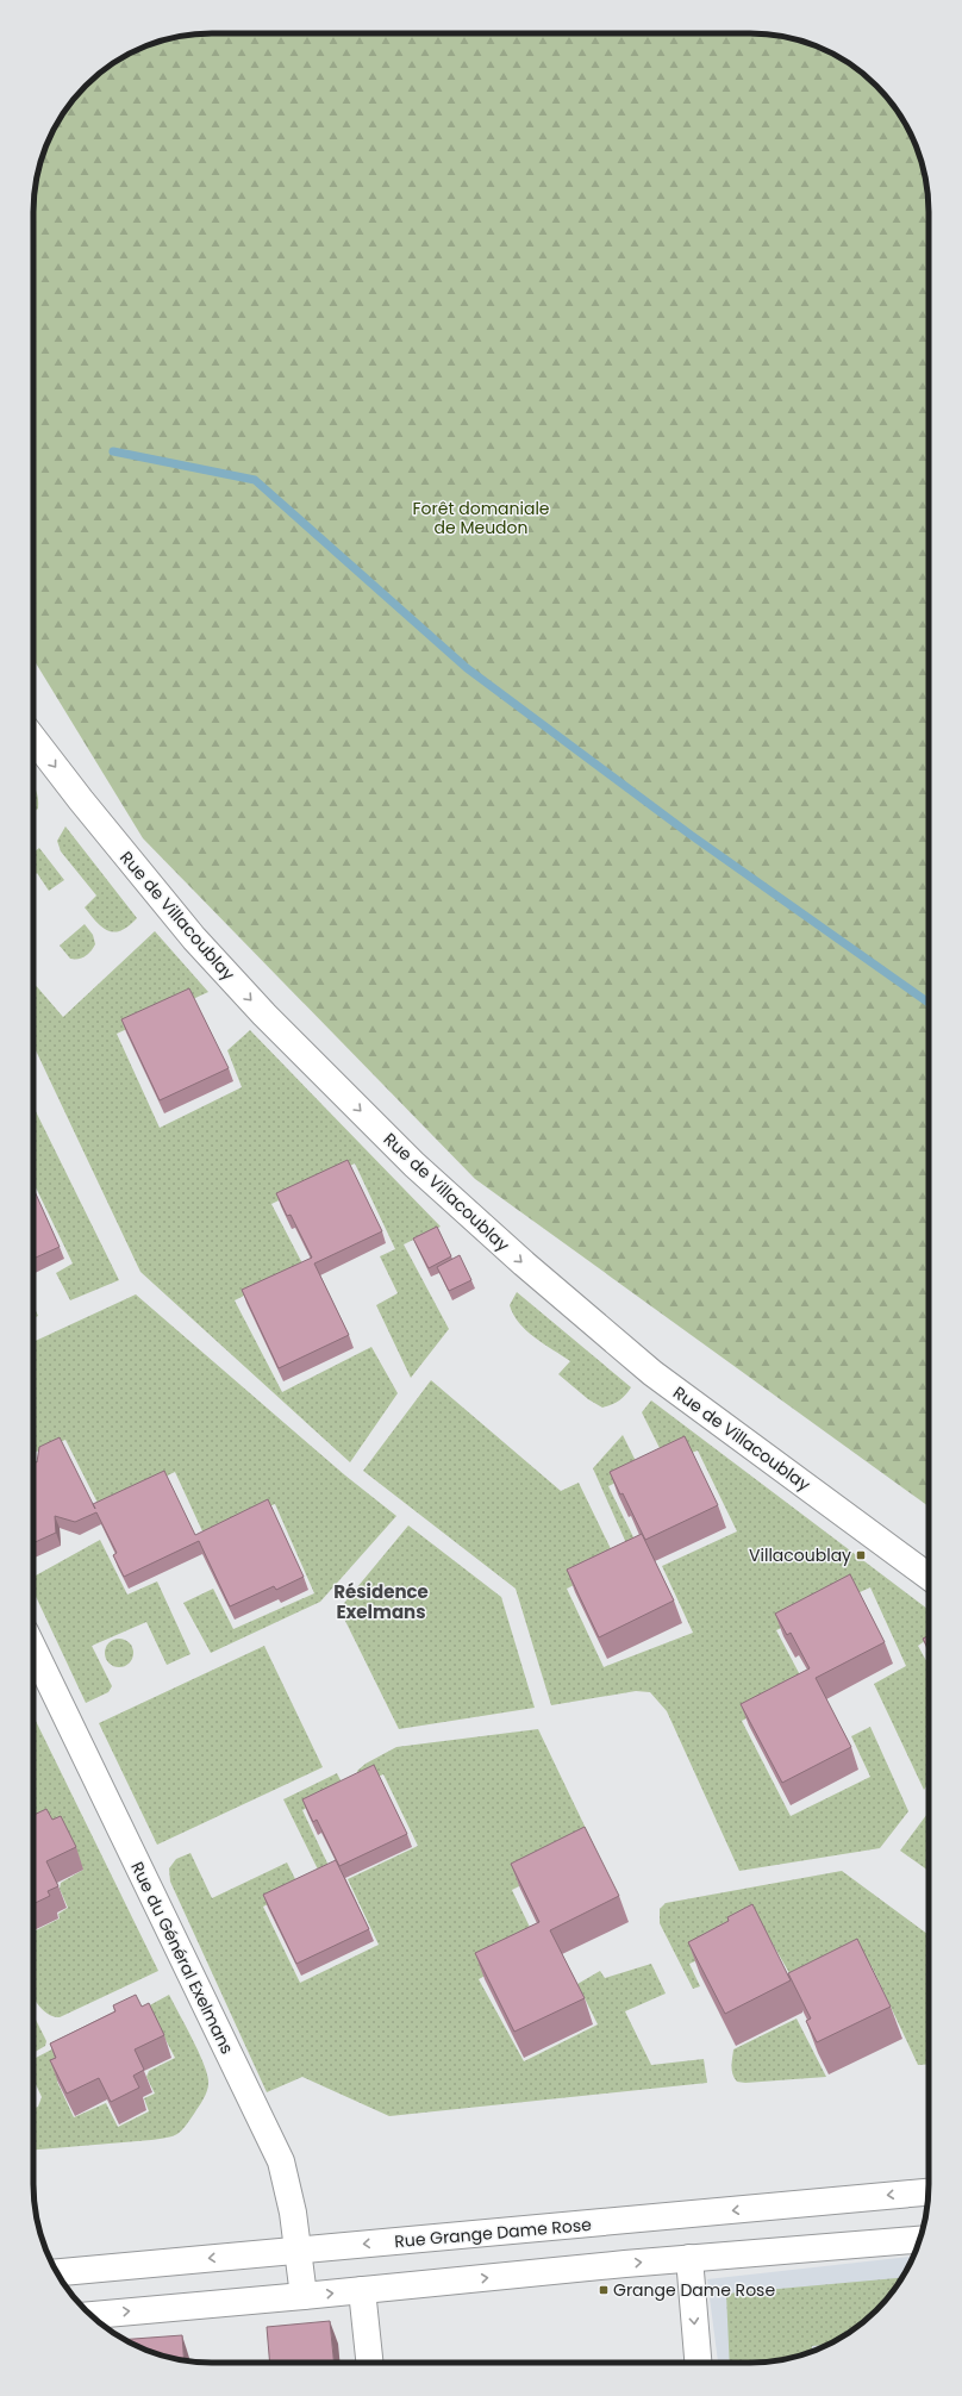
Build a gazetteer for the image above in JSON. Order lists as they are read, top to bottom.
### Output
{
  "streets": {
    "street": ["Rue de Villacoublay", "Rue du Général Exelmans", "Rue Grange Dame Rose"]
  },
  "crossings": [
    ["Rue du Général Exelmans", "Rue Grange Dame Rose"]
  ],
  "one_way": ["Rue de Villacoublay"],
  "districts": ["Résidence Exelmans"],
  "parks": ["Forêt domaniale de Meudon"],
  "places": {
    "transit": ["Villacoublay", "Grange Dame Rose"]
  }
}
